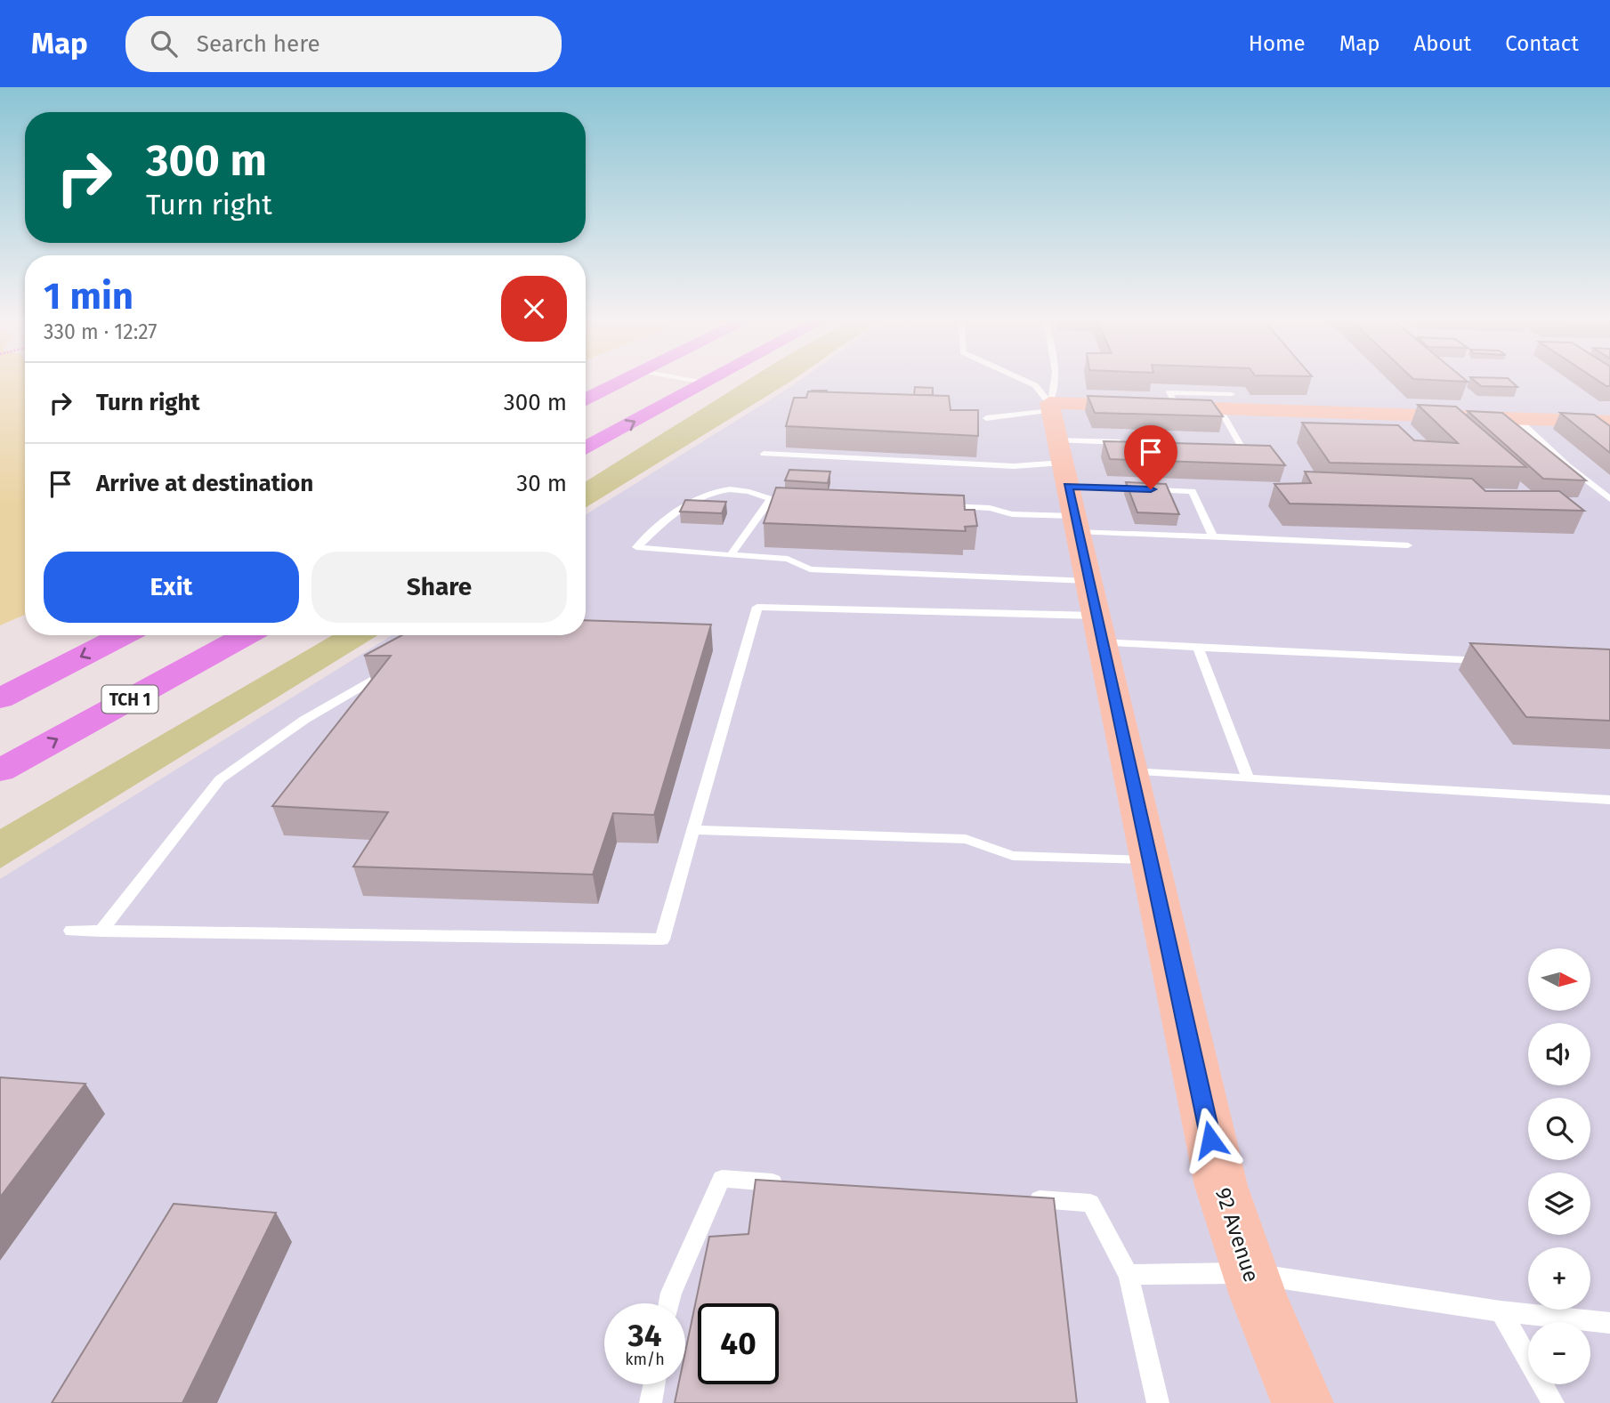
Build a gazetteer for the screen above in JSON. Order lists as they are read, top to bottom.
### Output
{
  "streets": {
    "highway": ["TCH 1"],
    "street": ["92 Avenue"]
  },
  "north": "right",
  "page": {
    "header": "Map",
    "search": "Search here",
    "nav": [
      "Home",
      "Map",
      "About",
      "Contact"
    ],
    "turn": ["300 m", "Turn right"],
    "heading": ["1 min", "330 m · 12:27"],
    "list": [
      {
        "name": "Turn right",
        "value": "300 m"
      },
      {
        "name": "Arrive at destination",
        "value": "30 m"
      }
    ],
    "buttons": ["Exit", "Share"],
    "map_buttons": ["+", "−"],
    "speed": "34 km/h",
    "limit": "40"
  }
}
